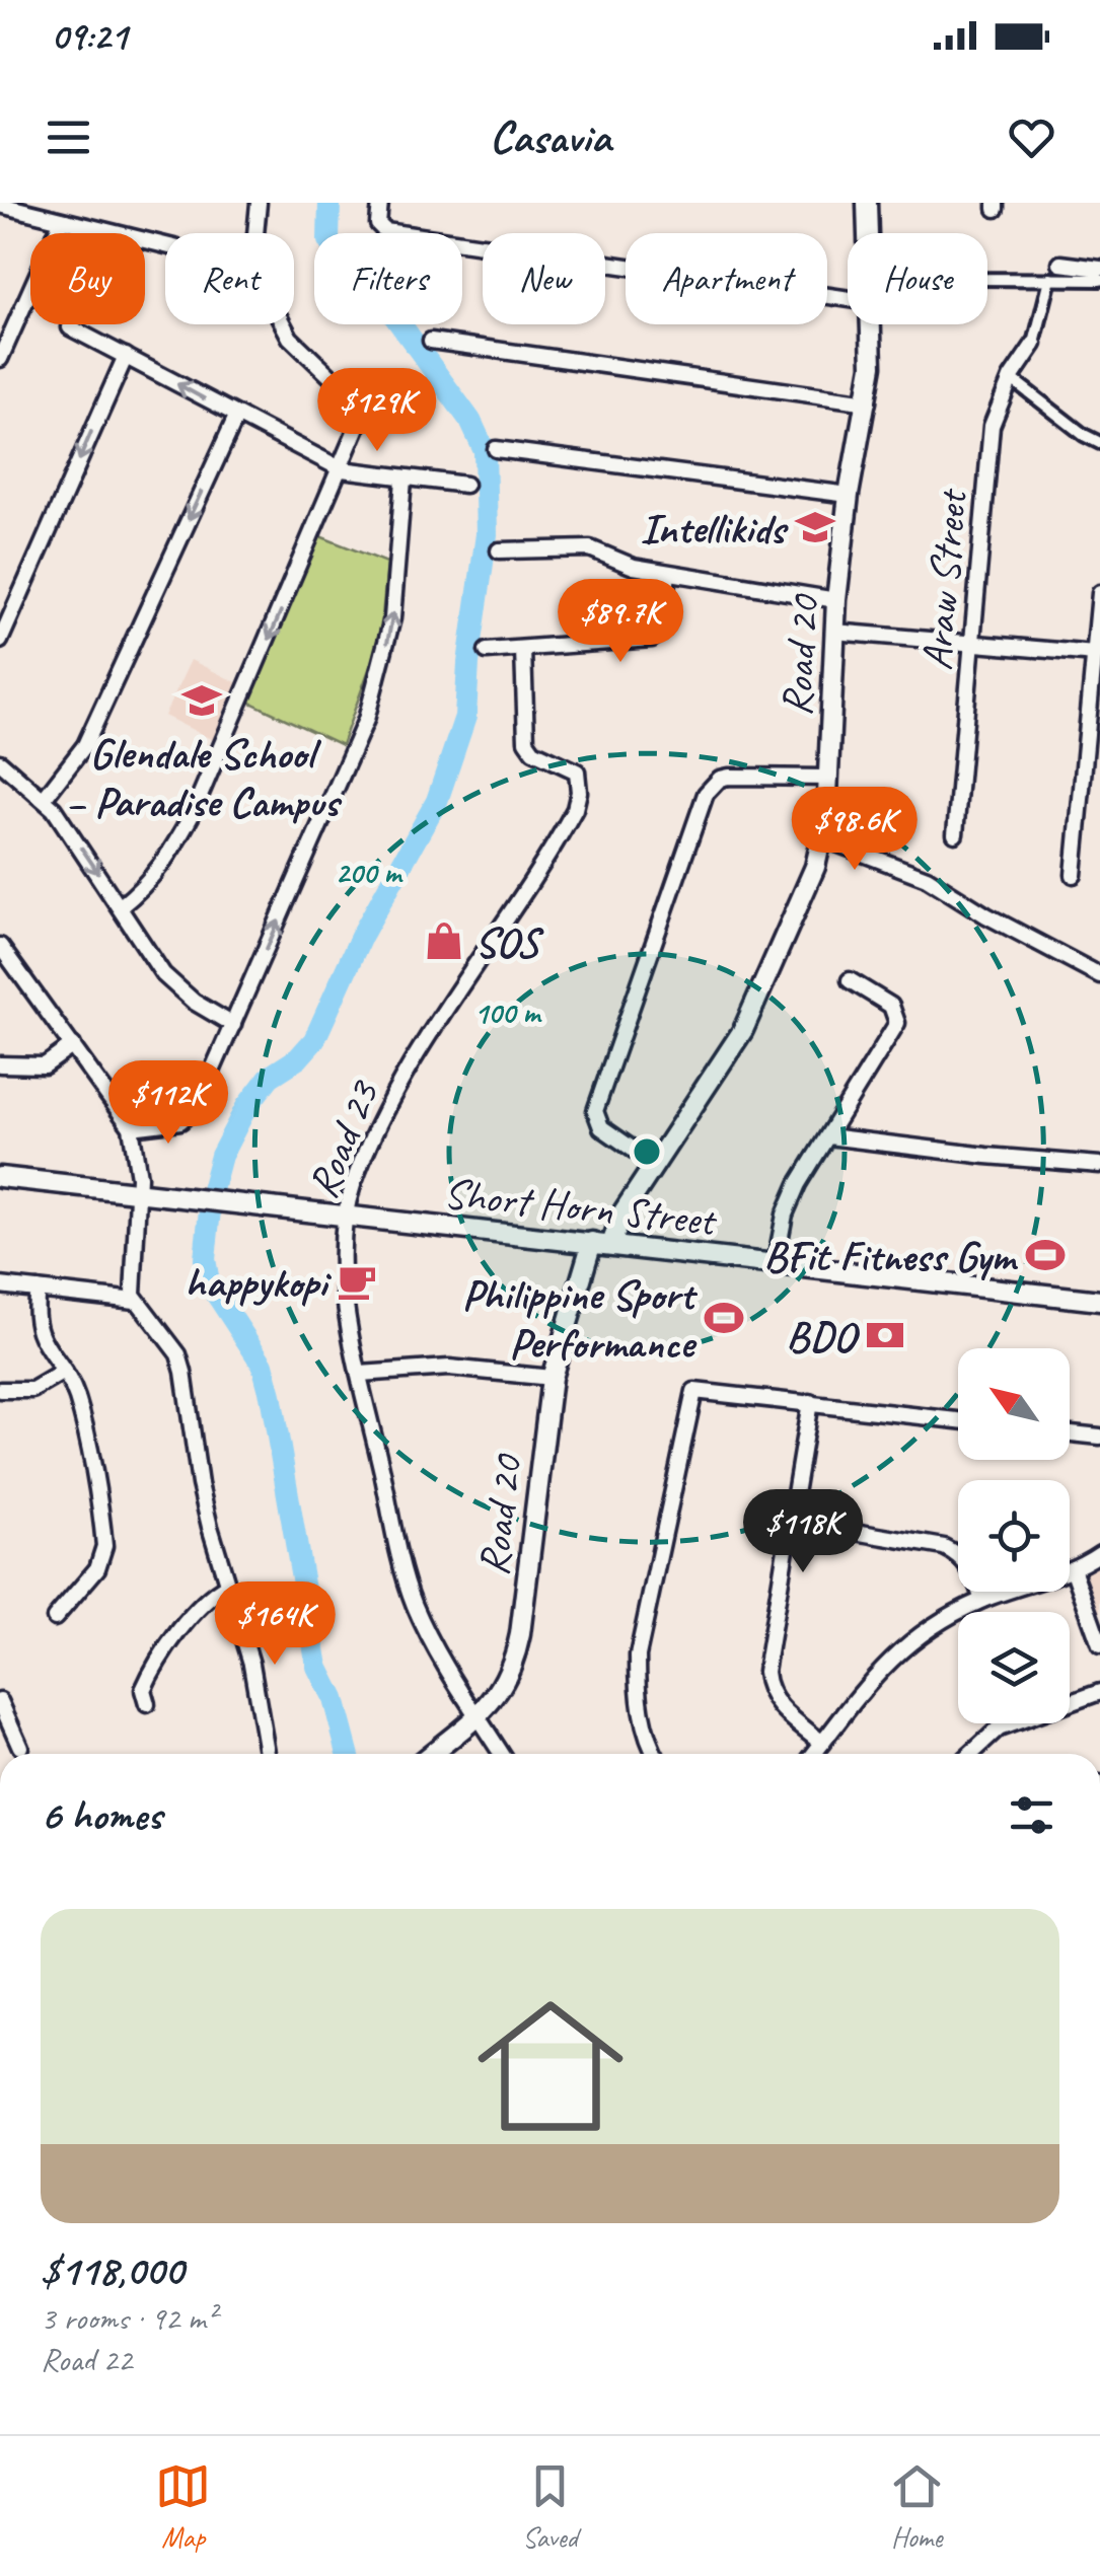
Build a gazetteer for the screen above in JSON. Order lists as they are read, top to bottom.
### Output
{
  "streets": {
    "street": [
      "Araw Street",
      "Road 20",
      "Road 23",
      "Short Horn Street"
    ]
  },
  "crossings": [
    ["Road 20", "Road 23"],
    ["Road 20", "Short Horn Street"],
    ["Road 23", "Short Horn Street"]
  ],
  "places": {
    "school or university": ["Intellikids", "Glendale School – Paradise Campus"],
    "shop": ["SOS"],
    "sports": ["BFit Fitness Gym", "Philippine Sport Performance"],
    "cafe": ["happykopi"],
    "bank": ["BDO"]
  },
  "north": "top left",
  "page": {
    "status": "09:21",
    "header": "Casavia",
    "chip": [
      "Buy",
      "Rent",
      "Filters",
      "New",
      "Apartment",
      "House"
    ],
    "price": [
      "$129K",
      "$89.7K",
      "$98.6K",
      "$112K",
      "$118K",
      "$164K"
    ],
    "heading": "6 homes",
    "list": [
      {
        "name": "$118,000",
        "note": "3 rooms · 92 m² · Road 22"
      }
    ],
    "tabs": ["Map", "Saved", "Home"]
  },
  "rings": ["200 m", "100 m"]
}
